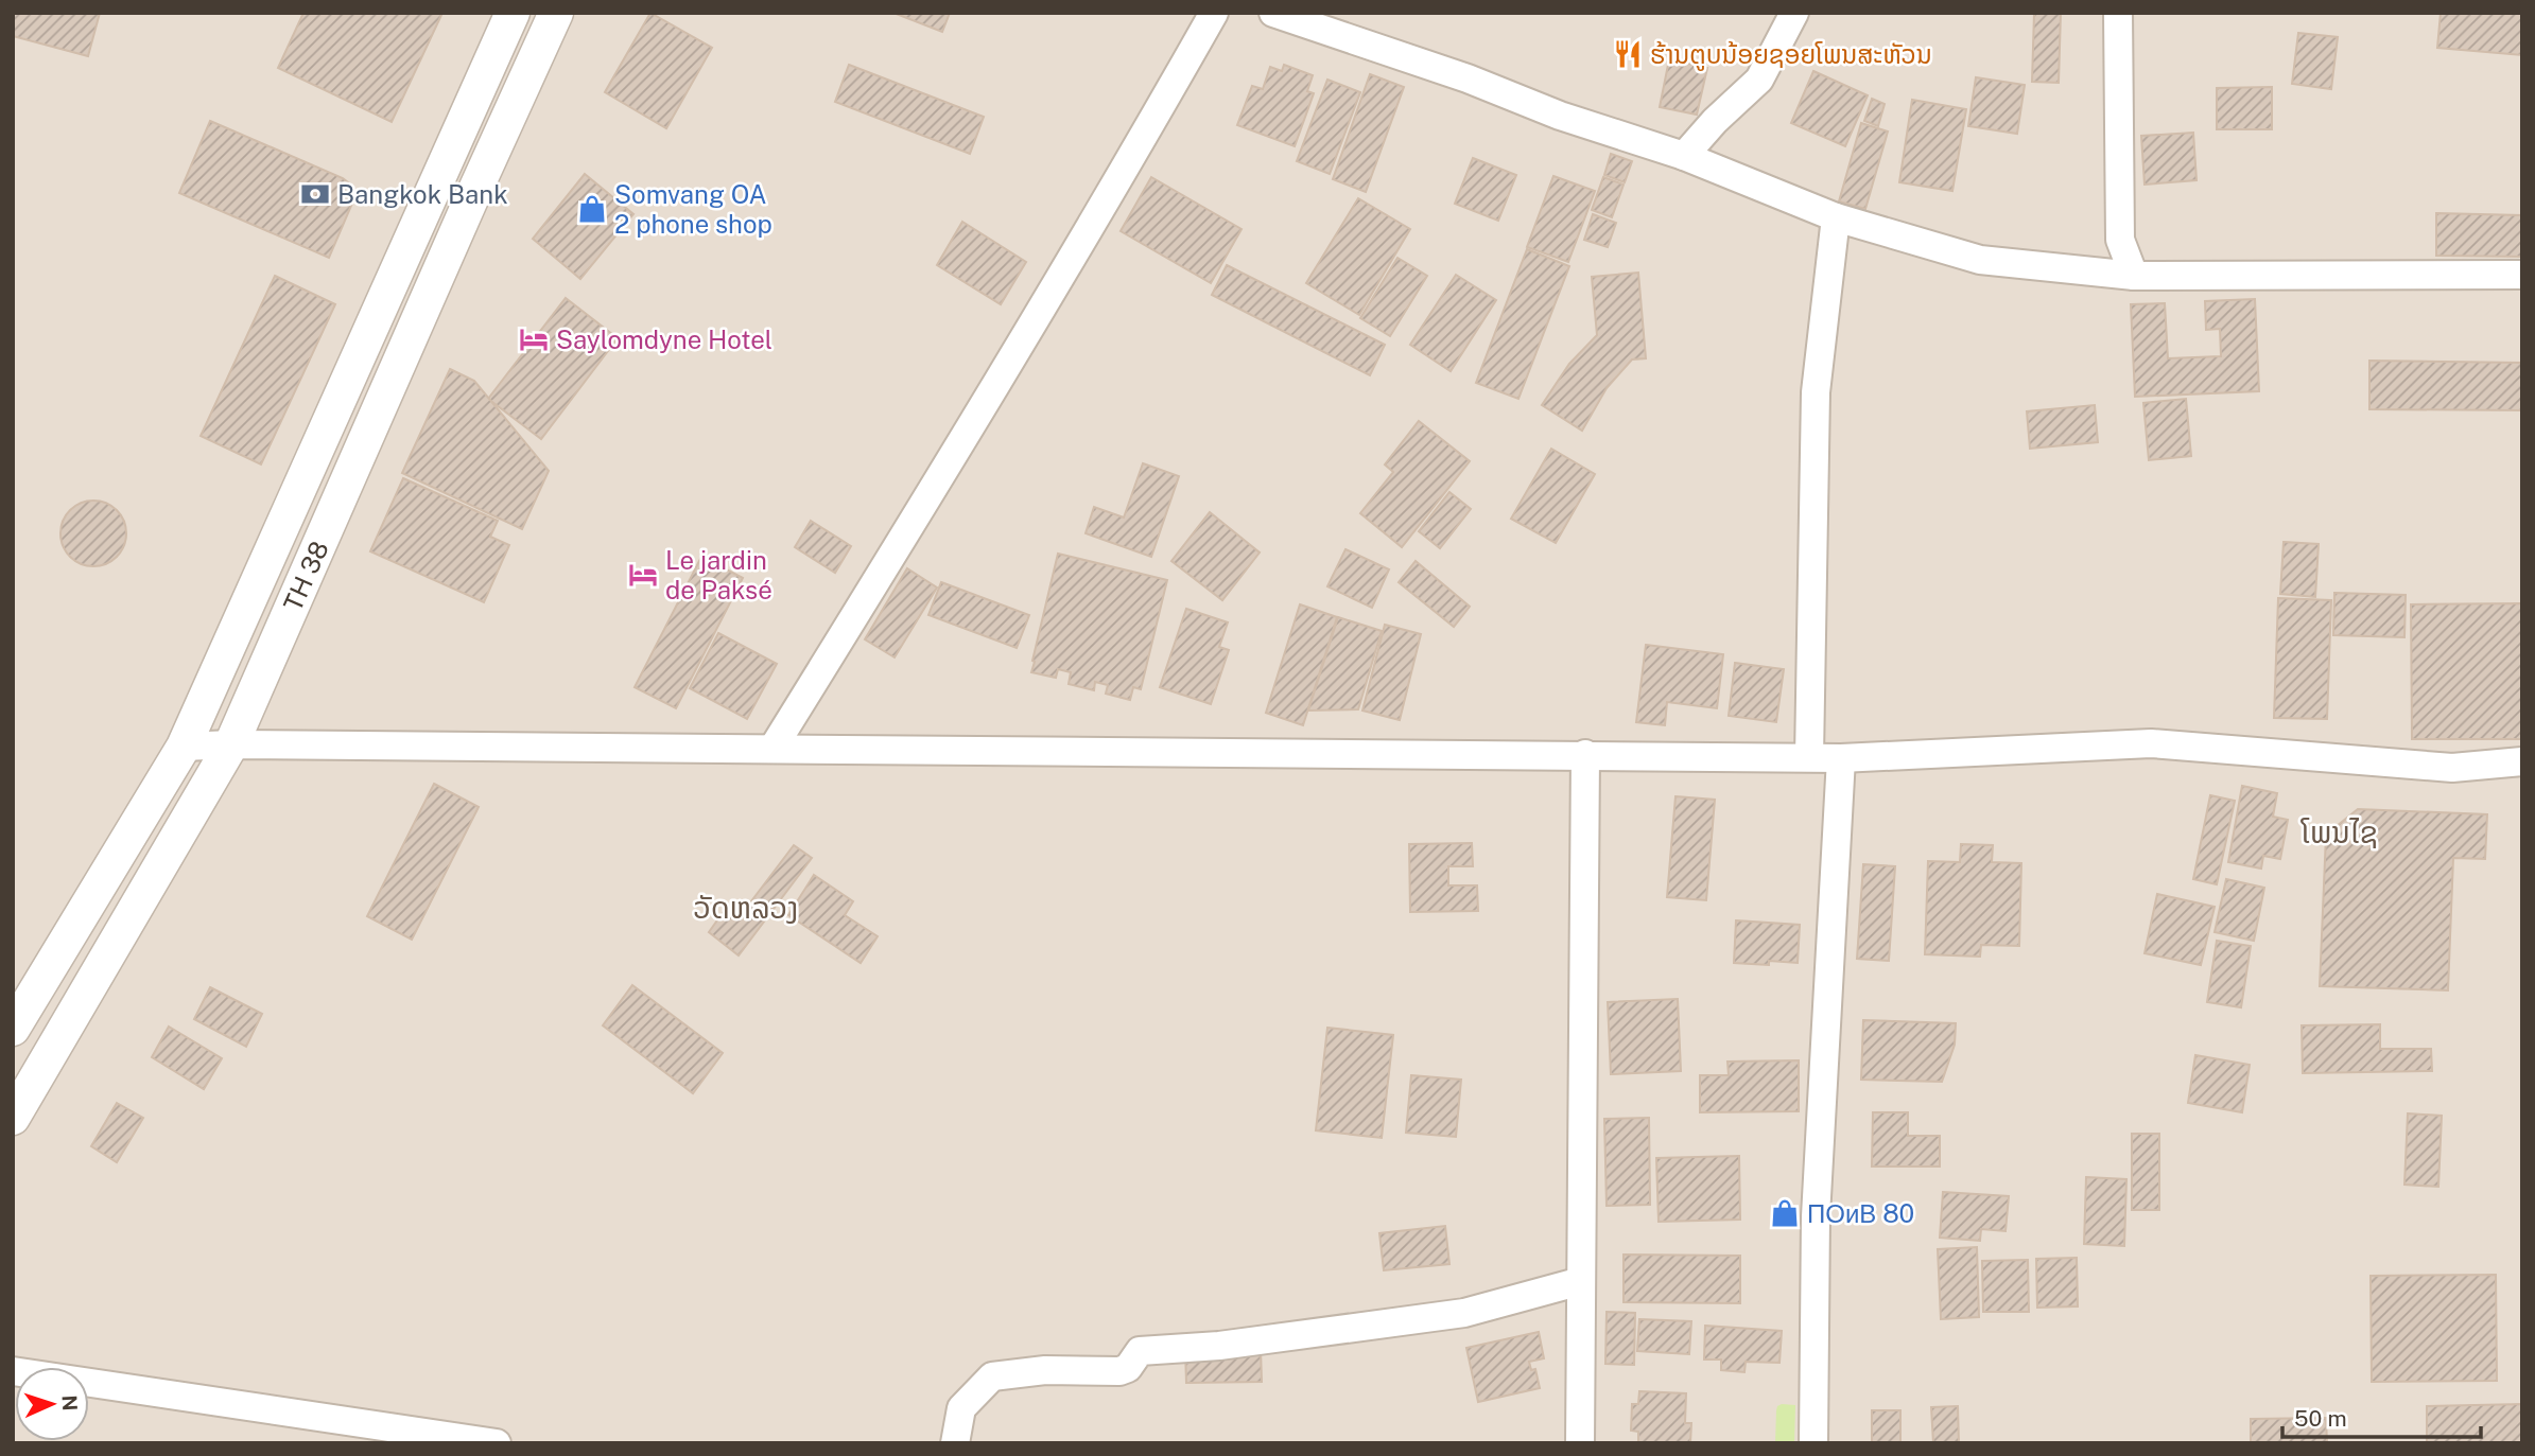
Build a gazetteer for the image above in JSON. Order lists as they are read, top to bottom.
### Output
{
  "streets": {
    "street": ["TH 38"]
  },
  "districts": ["ໂພນໄຊ", "ວັດຫລວງ"],
  "places": {
    "restaurant": ["ຮ້ານຕູບນ້ອຍຊອຍໂພນສະຫັວນ"],
    "bank": ["Bangkok Bank"],
    "shop": ["Somvang OA 2 phone shop", "ПОиВ 80"],
    "hotel": ["Saylomdyne Hotel", "Le jardin de Paksé"]
  },
  "scale_bar": "50 m",
  "north": "right"
}
